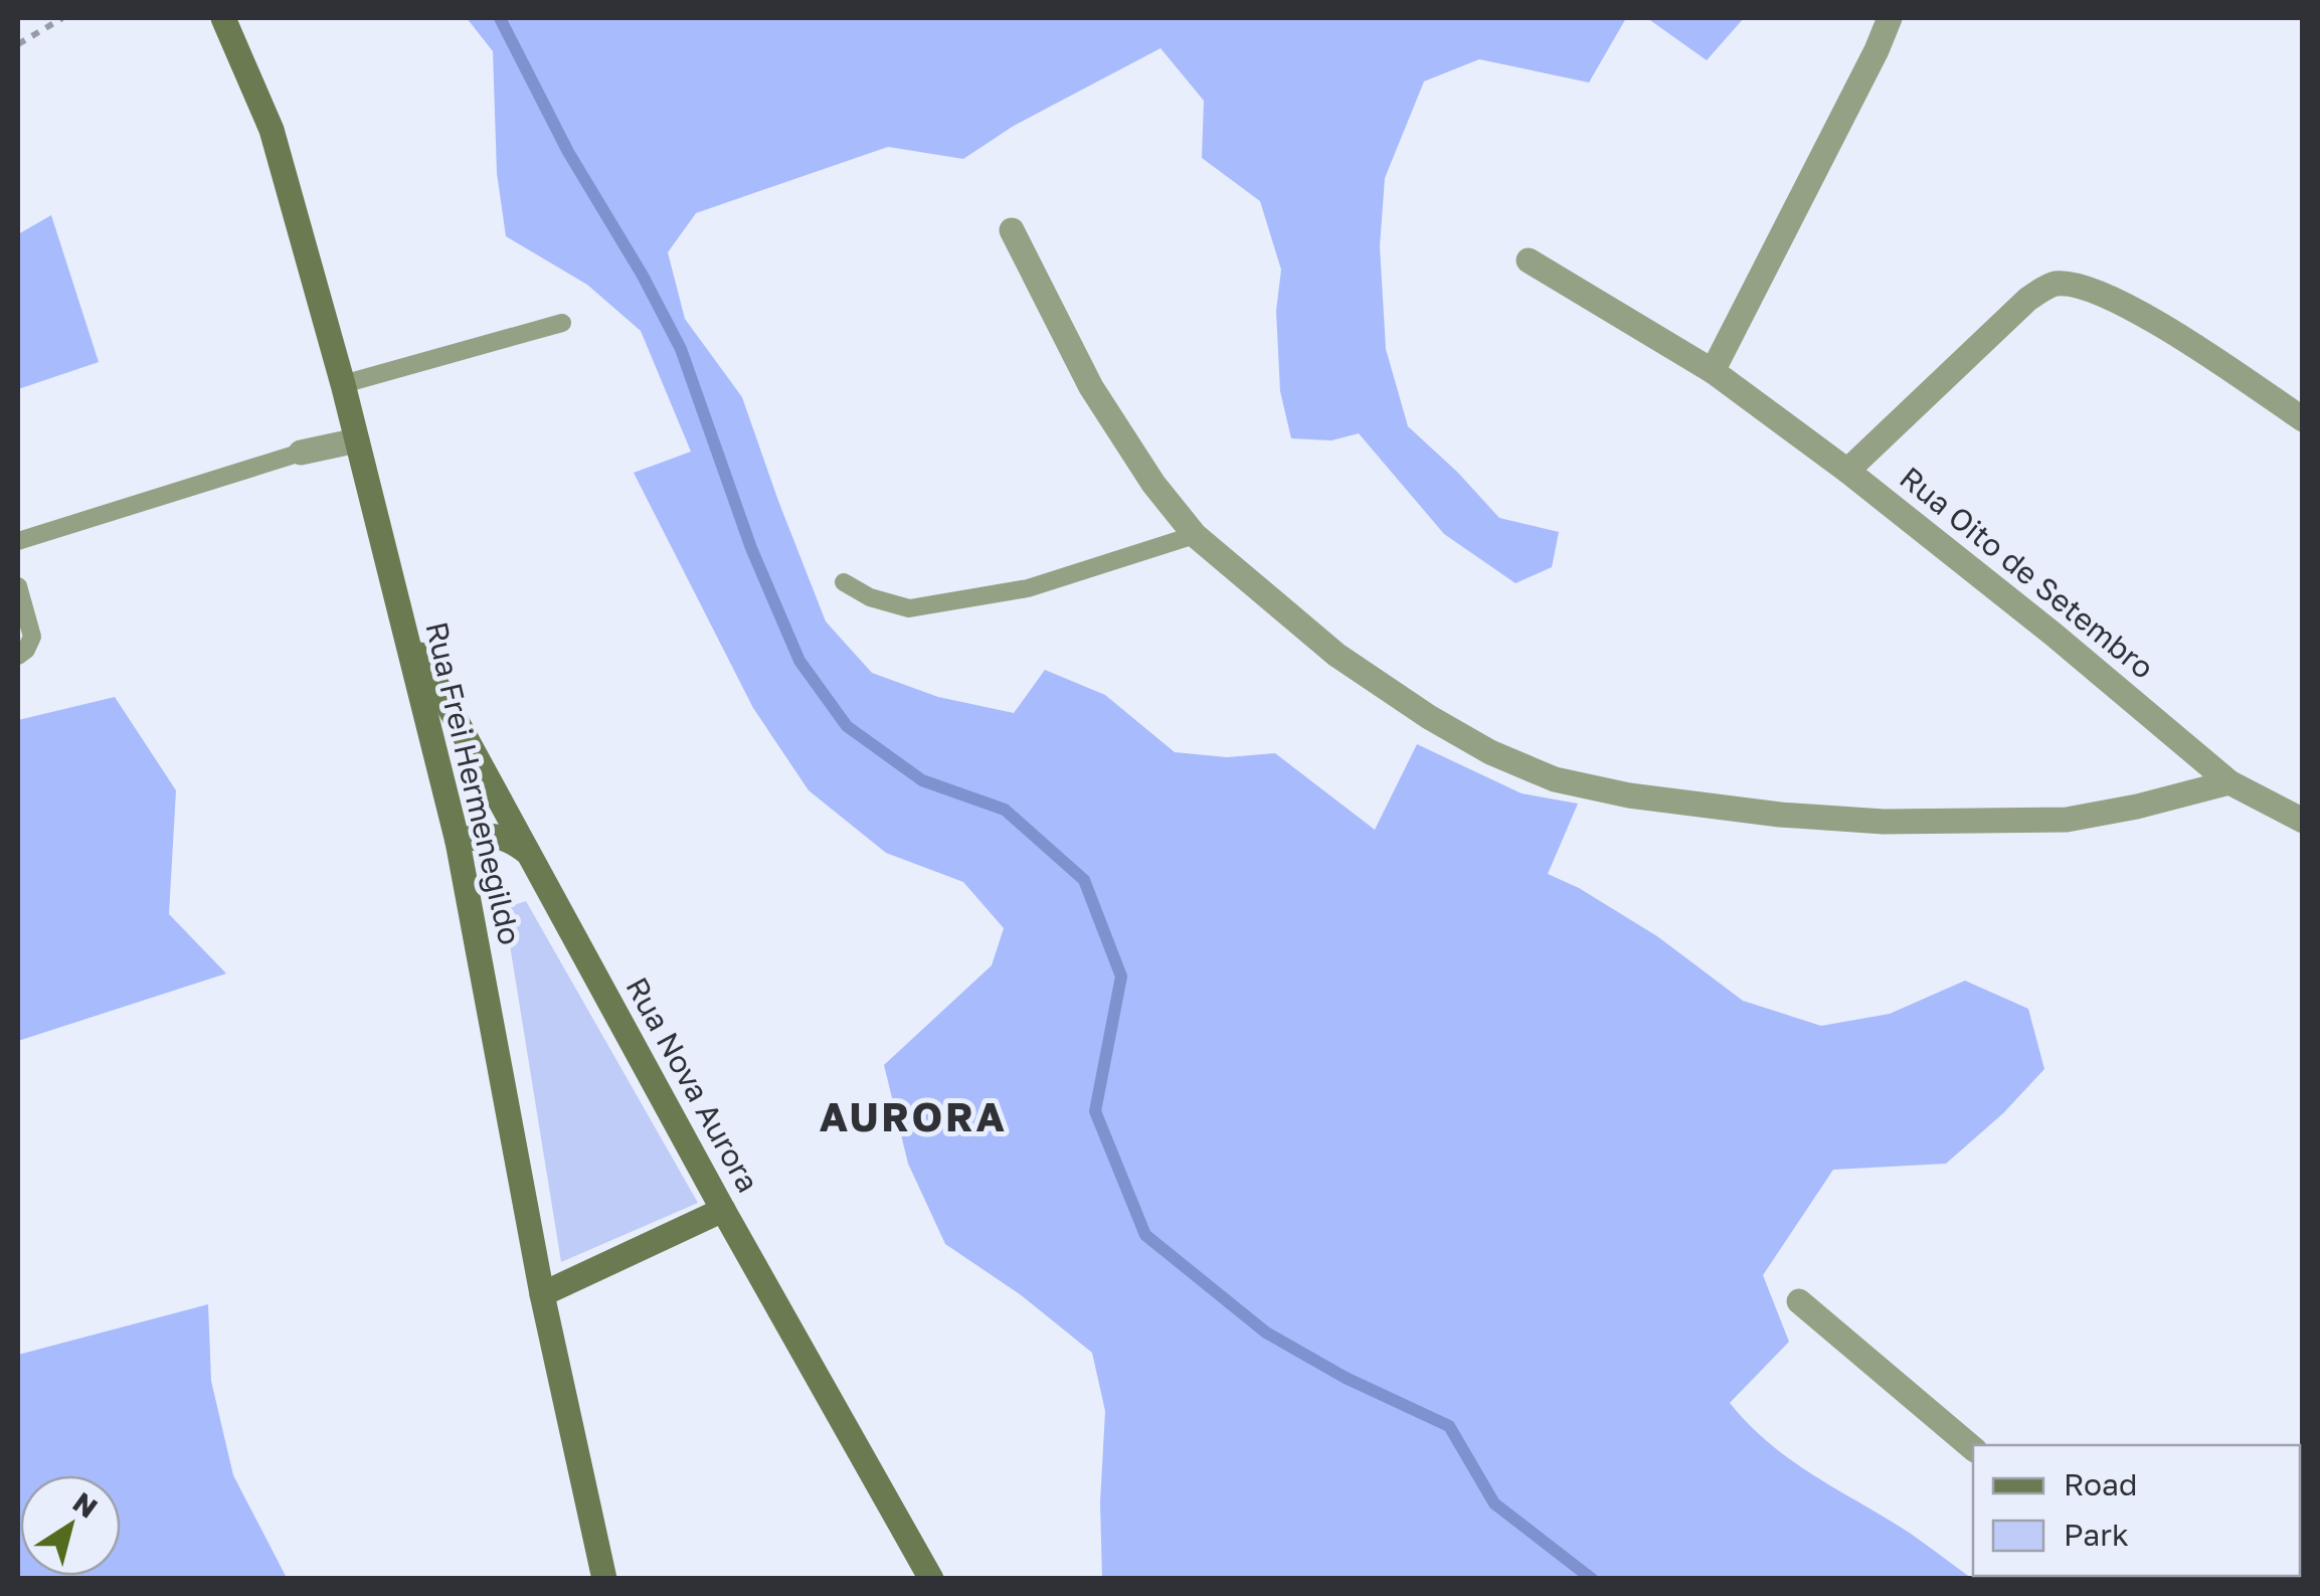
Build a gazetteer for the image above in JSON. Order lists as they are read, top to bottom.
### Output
{
  "streets": {
    "street": ["Rua Oito de Setembro", "Rua Frei Hermenegildo", "Rua Nova Aurora"]
  },
  "crossings": [
    ["Rua Frei Hermenegildo", "Rua Nova Aurora"]
  ],
  "districts": ["AURORA"],
  "legend": ["Road", "Park"],
  "north": "top right"
}
